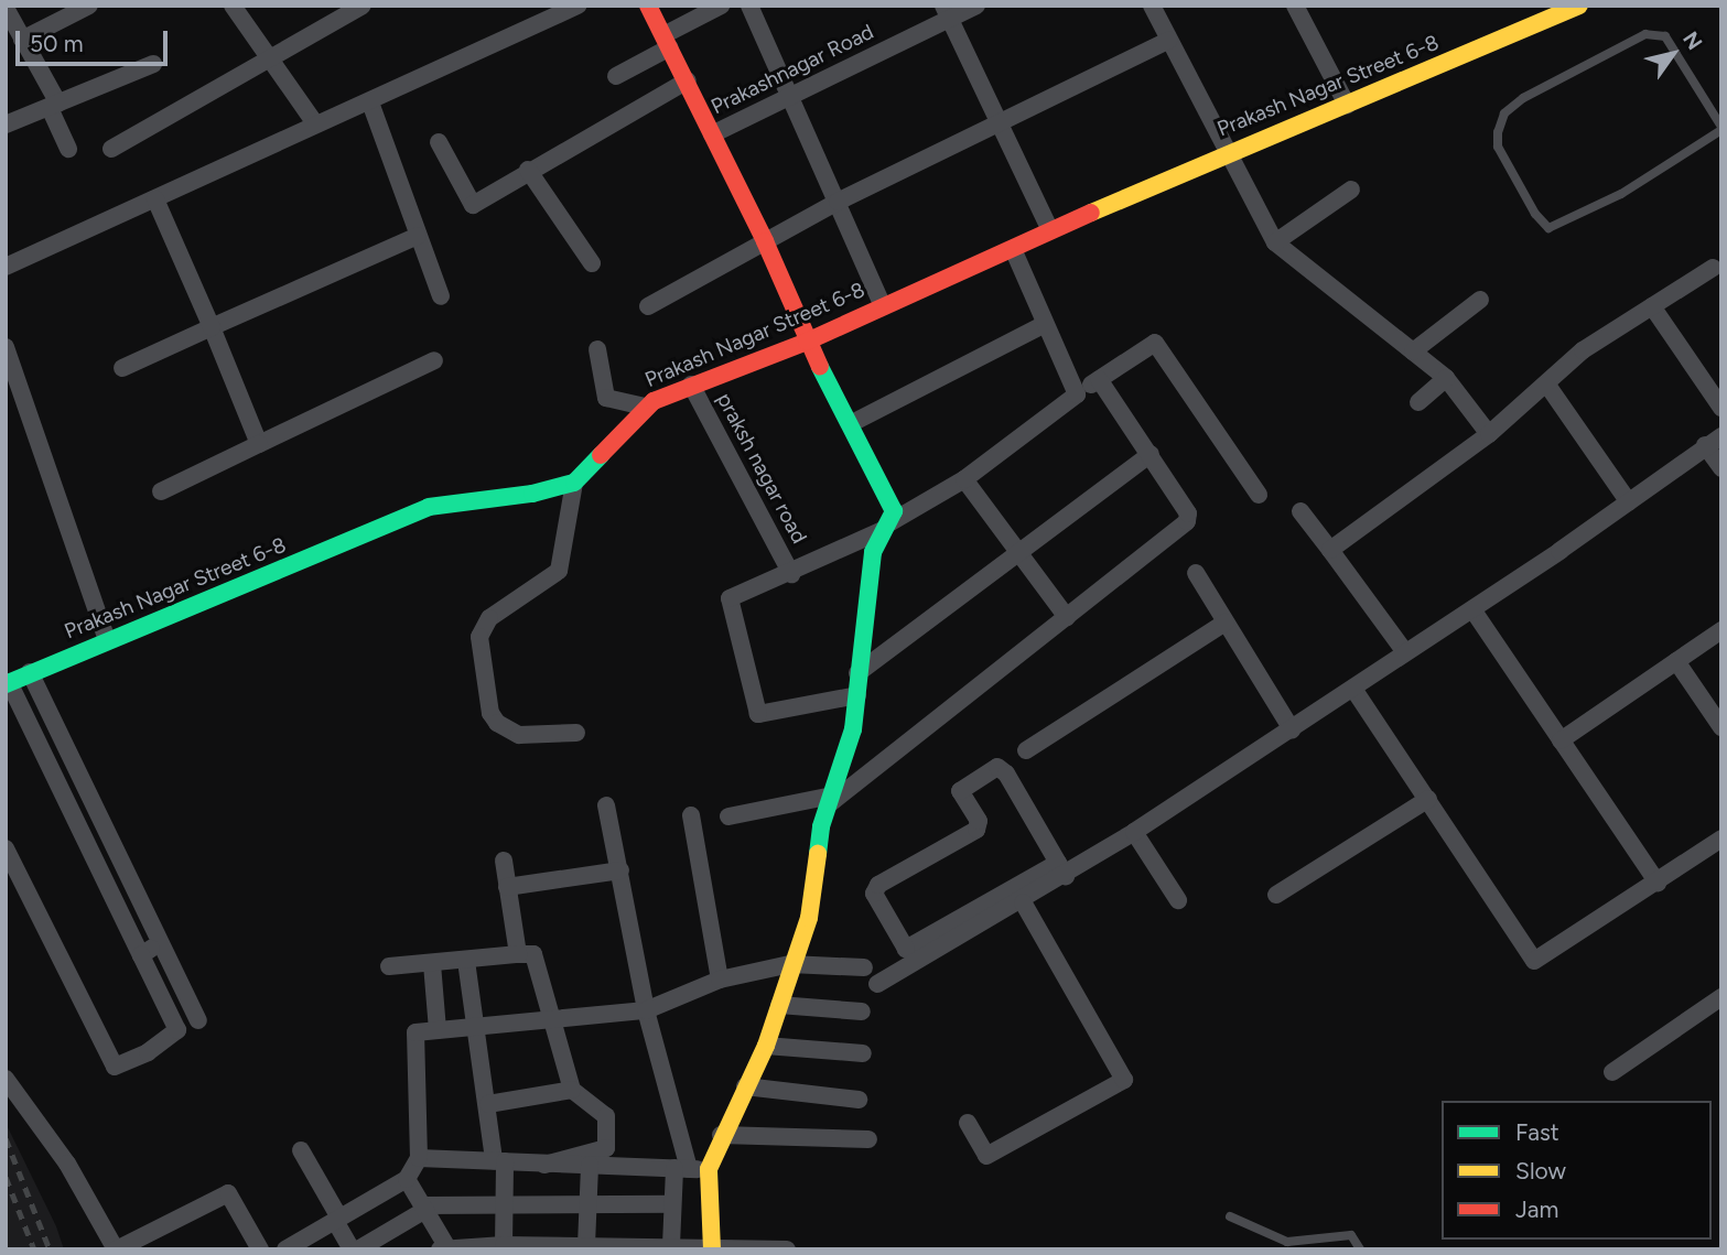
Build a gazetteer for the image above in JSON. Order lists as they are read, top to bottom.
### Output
{
  "streets": {
    "street": ["Prakashnagar Road", "Prakash Nagar Street 6-8", "praksh nagar road"]
  },
  "crossings": [
    ["Prakash Nagar Street 6-8", "praksh nagar road"]
  ],
  "legend": ["Fast", "Slow", "Jam"],
  "scale_bar": "50 m",
  "north": "top right"
}
